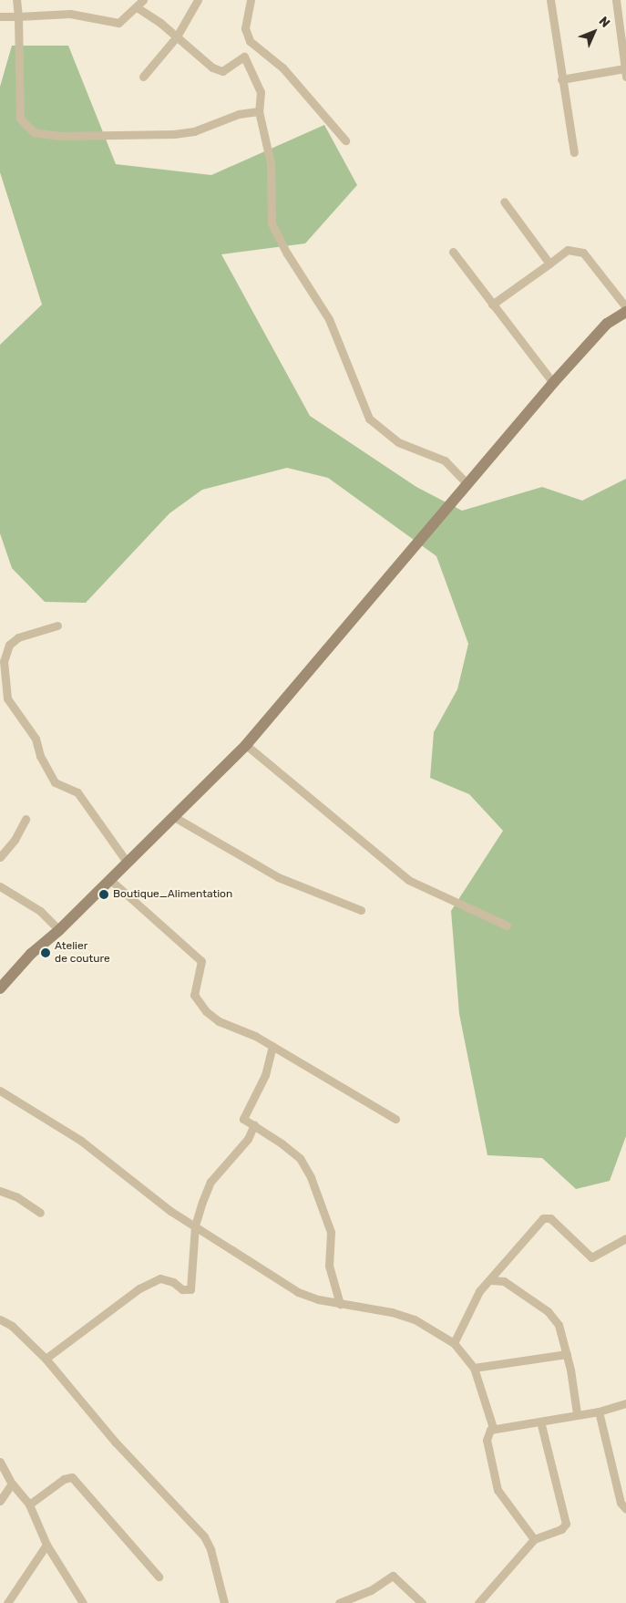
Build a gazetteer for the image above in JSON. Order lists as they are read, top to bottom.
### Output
{
  "places": ["Boutique_Alimentation", "Atelier de couture"],
  "north": "top right"
}
